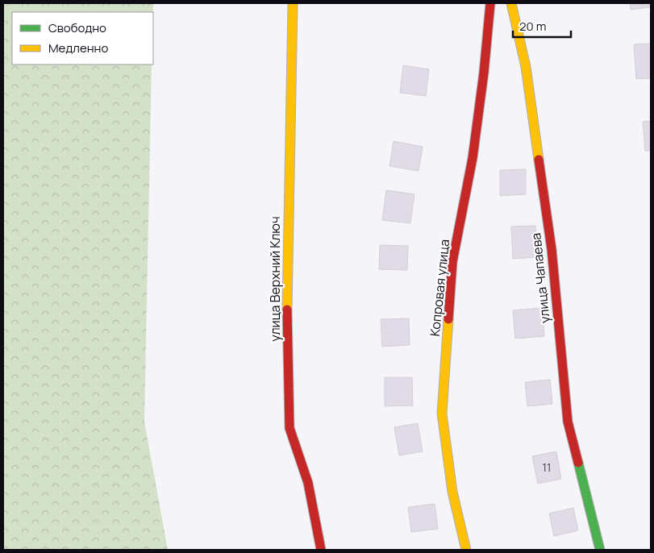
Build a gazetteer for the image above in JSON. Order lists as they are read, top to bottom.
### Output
{
  "streets": {
    "street": ["улица Чапаева", "улица Верхний Ключ", "Копровая улица"]
  },
  "house_numbers": ["11"],
  "legend": ["Свободно", "Медленно"],
  "scale_bar": "20 m"
}
